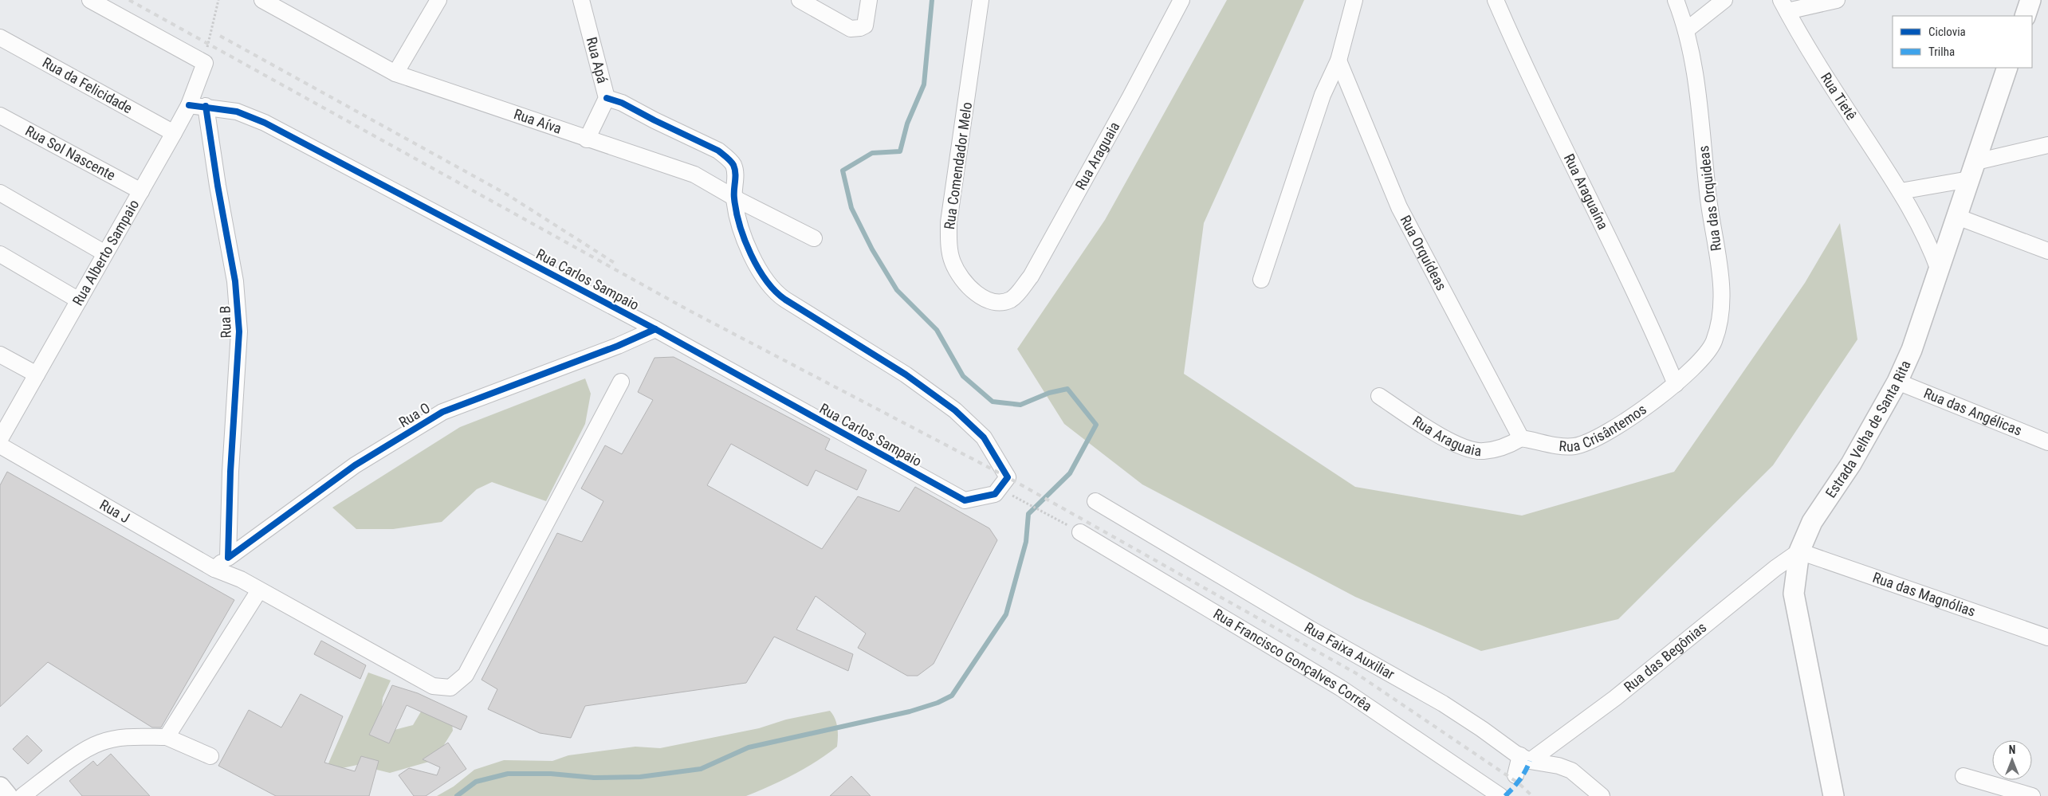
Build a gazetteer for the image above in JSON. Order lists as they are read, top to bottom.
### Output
{
  "streets": {
    "main road": ["Estrada Velha de Santa Rita"],
    "street": [
      "Rua Apá",
      "Rua da Felicidade",
      "Rua Tietê",
      "Rua Aíva",
      "Rua Sol Nascente",
      "Rua Araguaia",
      "Rua Comendador Melo",
      "Rua Araguaína",
      "Rua das Orquideas",
      "Rua Alberto Sampaio",
      "Rua Orquídeas",
      "Rua Carlos Sampaio",
      "Rua B",
      "Rua das Angélicas",
      "Rua O",
      "Rua Crisântemos",
      "Rua J",
      "Rua das Magnólias",
      "Rua Faixa Auxiliar",
      "Rua das Begônias",
      "Rua Francisco Gonçalves Corrêa"
    ]
  },
  "crossings": [
    ["Rua Apá", "Rua Aíva"],
    ["Rua da Felicidade", "Rua Alberto Sampaio"],
    ["Rua Tietê", "Estrada Velha de Santa Rita"],
    ["Rua Sol Nascente", "Rua Alberto Sampaio"],
    ["Rua Araguaia", "Rua Comendador Melo"],
    ["Rua Araguaia", "Rua Orquídeas"],
    ["Rua Araguaia", "Rua Crisântemos"],
    ["Rua Araguaína", "Rua das Orquideas"],
    ["Rua Araguaína", "Rua Crisântemos"],
    ["Rua das Orquideas", "Rua Crisântemos"],
    ["Rua Alberto Sampaio", "Rua Carlos Sampaio"],
    ["Rua Orquídeas", "Rua Crisântemos"],
    ["Rua Carlos Sampaio", "Rua B"],
    ["Rua Carlos Sampaio", "Rua O"],
    ["Rua B", "Rua O"],
    ["Rua das Angélicas", "Estrada Velha de Santa Rita"],
    ["Estrada Velha de Santa Rita", "Rua das Magnólias"],
    ["Estrada Velha de Santa Rita", "Rua das Begônias"],
    ["Rua das Magnólias", "Rua das Begônias"],
    ["Rua Faixa Auxiliar", "Rua das Begônias"]
  ],
  "legend": ["Ciclovia", "Trilha"],
  "north": "top"
}
